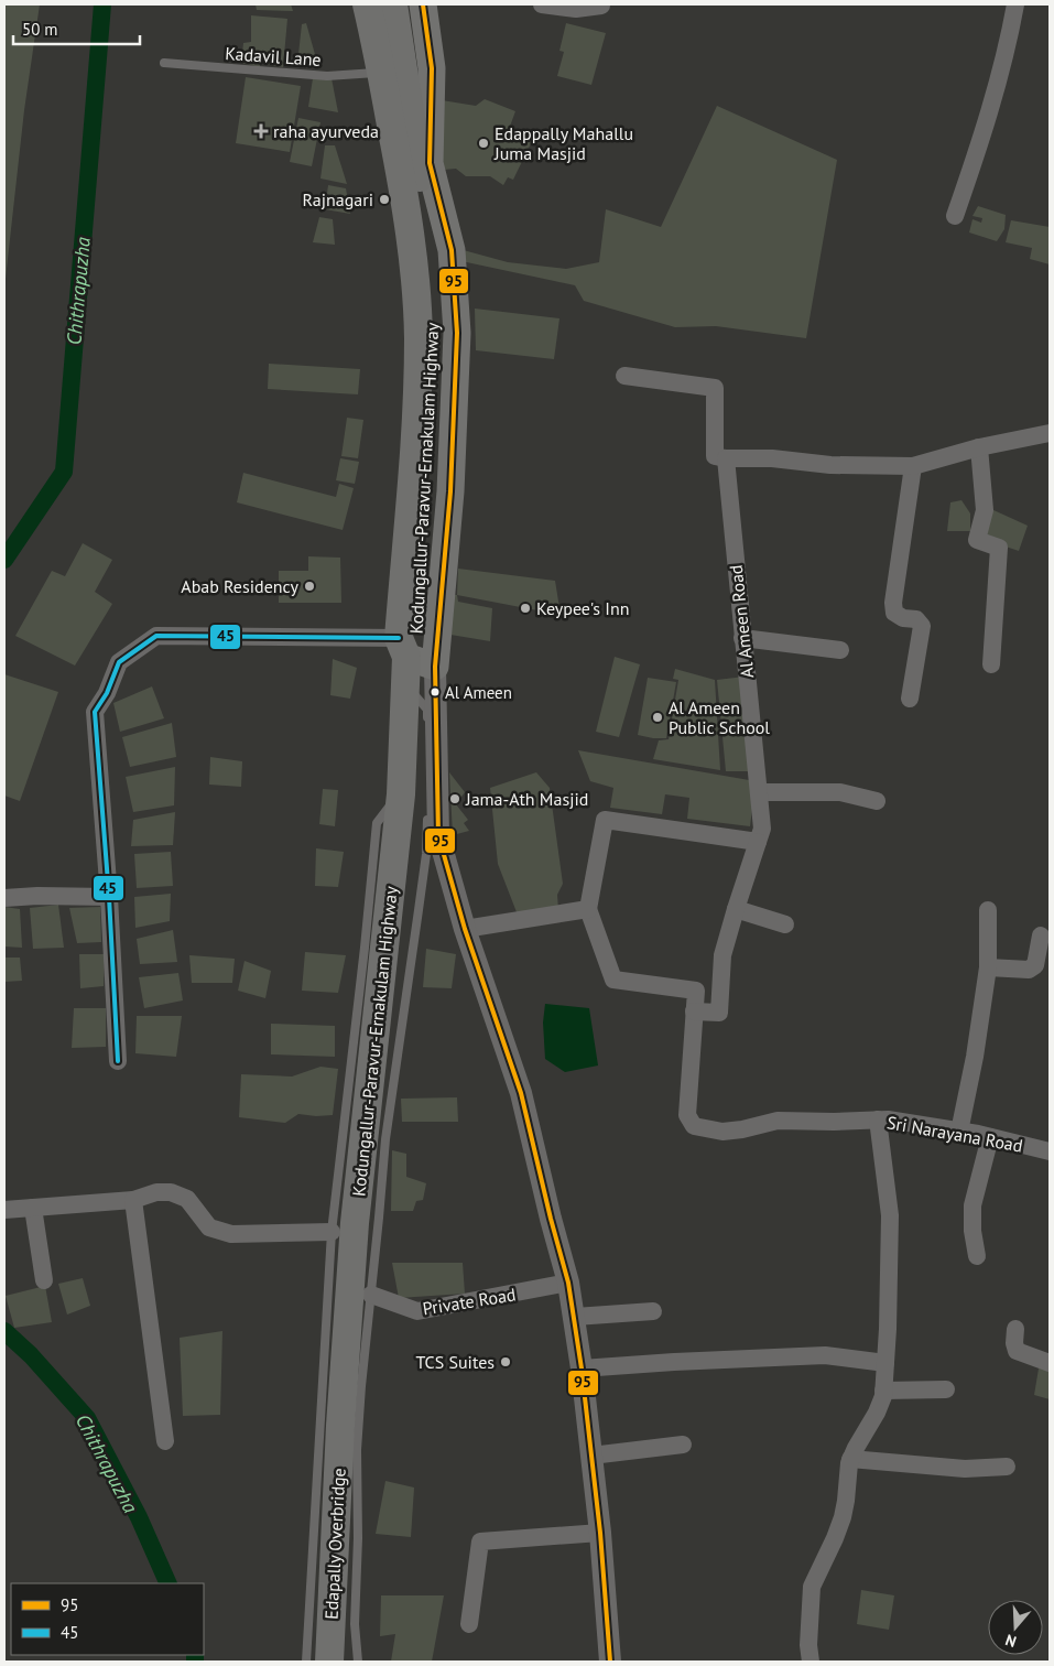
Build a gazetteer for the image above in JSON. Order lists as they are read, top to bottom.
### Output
{
  "streets": {
    "highway": ["Kodungallur-Paravur-Ernakulam Highway", "Edapally Overbridge"],
    "street": ["Al Ameen Road", "Sri Narayana Road", "Private Road"],
    "lane": ["Kadavil Lane"]
  },
  "crossings": [
    ["Kadavil Lane", "Kodungallur-Paravur-Ernakulam Highway"],
    ["Kodungallur-Paravur-Ernakulam Highway", "Edapally Overbridge"],
    ["Al Ameen Road", "Sri Narayana Road"]
  ],
  "water": ["Chithrapuzha"],
  "places": {
    "health": ["raha ayurveda"],
    "other": [
      "Edappally Mahallu Juma Masjid",
      "Rajnagari",
      "Abab Residency",
      "Keypee's Inn",
      "Al Ameen",
      "Al Ameen Public School",
      "Jama-Ath Masjid",
      "TCS Suites"
    ]
  },
  "lines": ["transit line 95", "transit line 45"],
  "legend": ["95", "45"],
  "scale_bar": "50 m",
  "north": "bottom"
}
